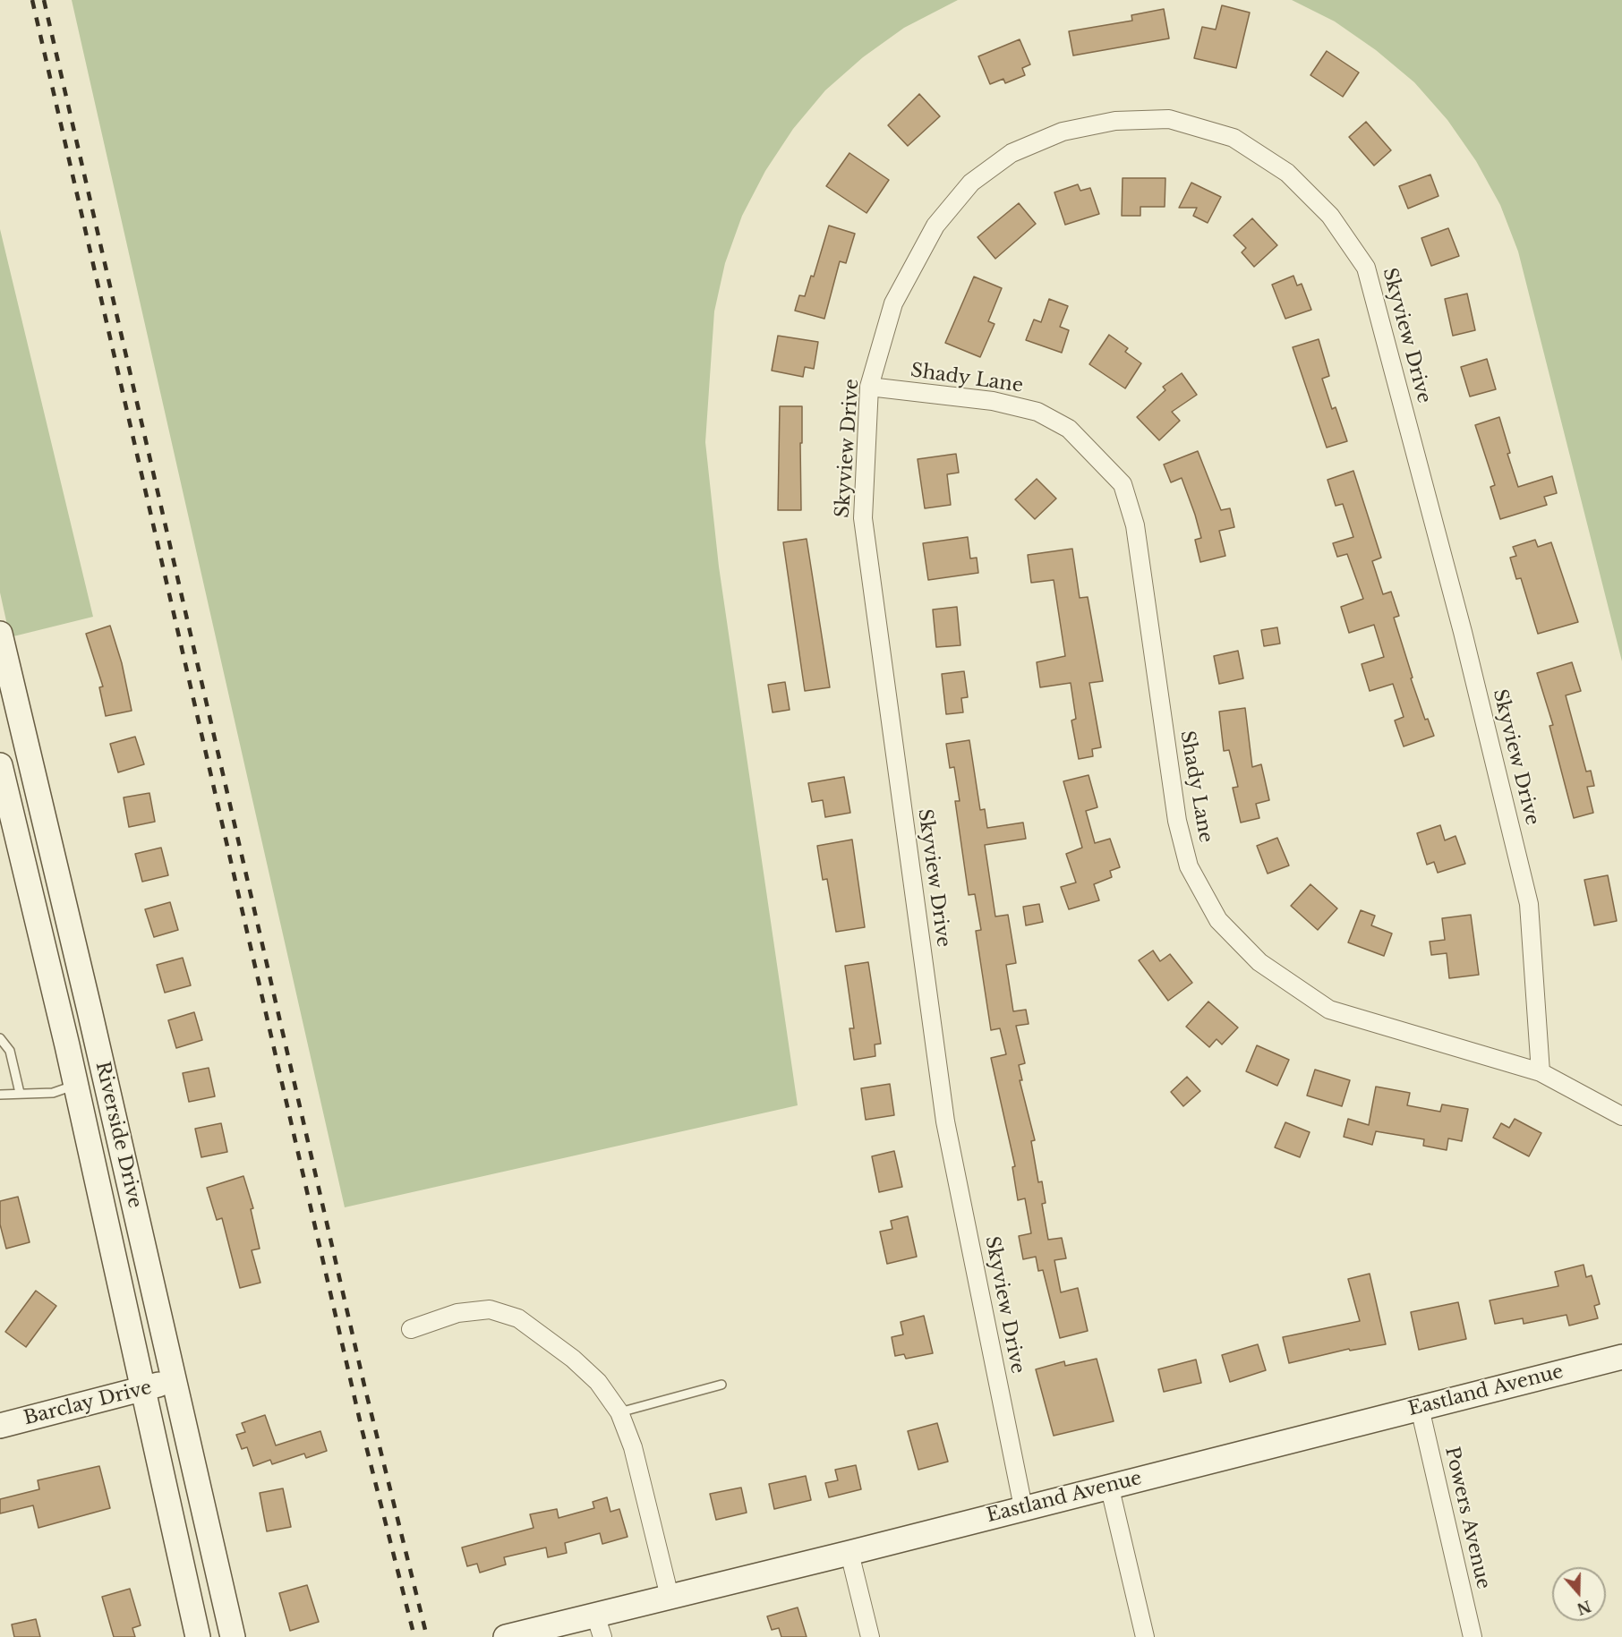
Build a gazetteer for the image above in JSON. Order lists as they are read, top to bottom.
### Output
{
  "streets": {
    "street": [
      "Skyview Drive",
      "Shady Lane",
      "Riverside Drive",
      "Eastland Avenue",
      "Barclay Drive",
      "Powers Avenue"
    ]
  },
  "crossings": [
    ["Skyview Drive", "Shady Lane"],
    ["Skyview Drive", "Eastland Avenue"],
    ["Riverside Drive", "Barclay Drive"],
    ["Eastland Avenue", "Powers Avenue"]
  ],
  "north": "bottom"
}
